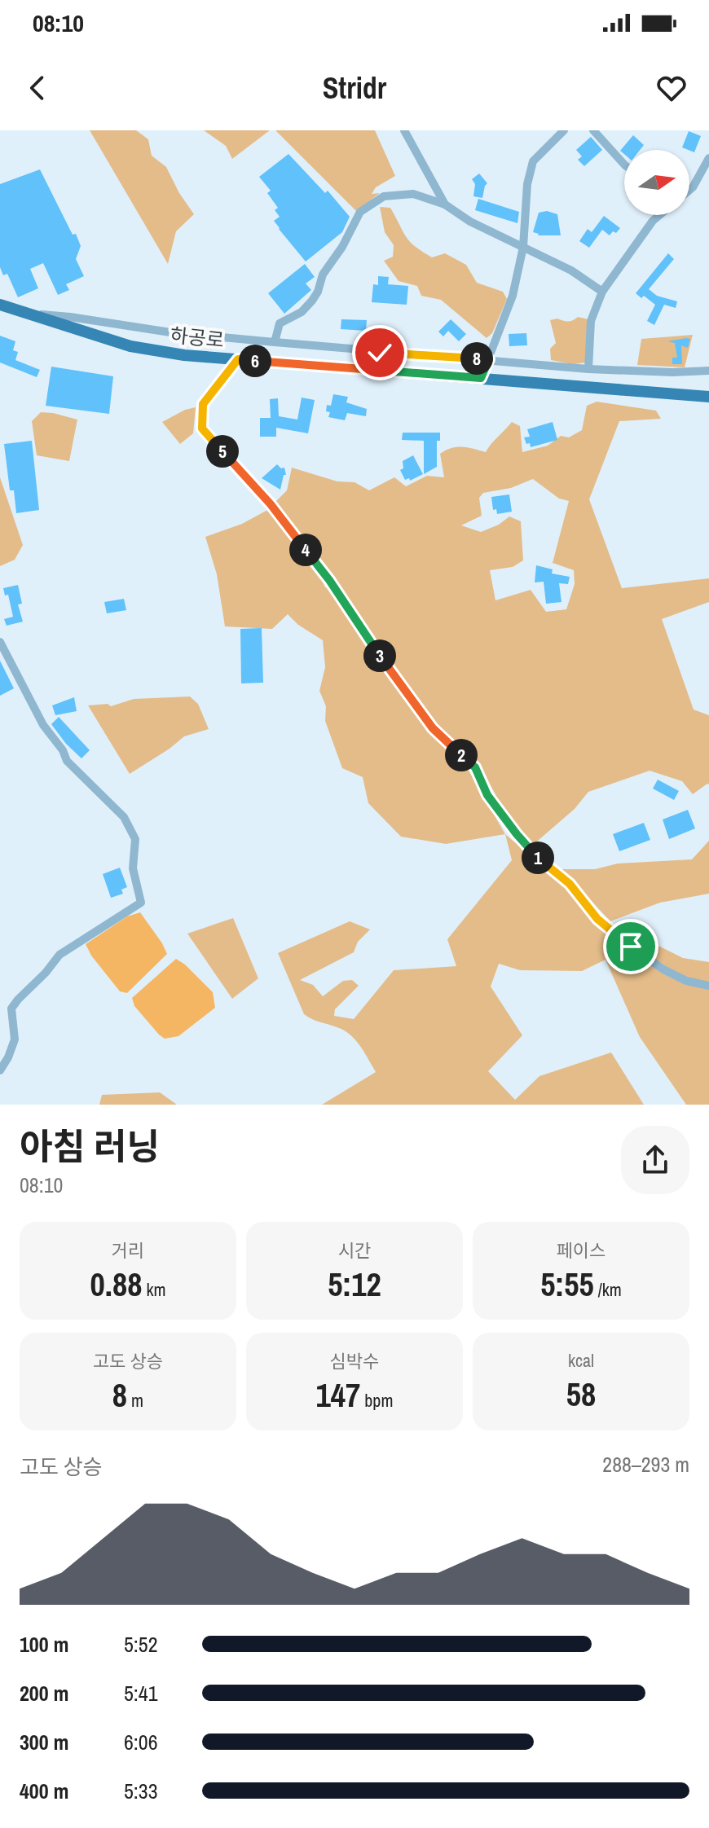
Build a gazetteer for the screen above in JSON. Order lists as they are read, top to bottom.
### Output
{
  "streets": {
    "main road": ["하공로"]
  },
  "north": "right",
  "page": {
    "status": "08:10",
    "header": "Stridr",
    "pins": [
      "8",
      "6",
      "5",
      "4",
      "3",
      "2",
      "1"
    ],
    "heading": ["아침 러닝", "08:10"],
    "stats": [
      ["거리", "0.88 km"],
      ["시간", "5:12"],
      ["페이스", "5:55 /km"],
      ["고도 상승", "8 m"],
      ["심박수", "147 bpm"],
      ["kcal", "58"]
    ],
    "chart": ["고도 상승", "288–293 m"],
    "list": [
      {
        "name": "100 m",
        "note": "5:52"
      },
      {
        "name": "200 m",
        "note": "5:41"
      },
      {
        "name": "300 m",
        "note": "6:06"
      },
      {
        "name": "400 m",
        "note": "5:33"
      }
    ]
  }
}
